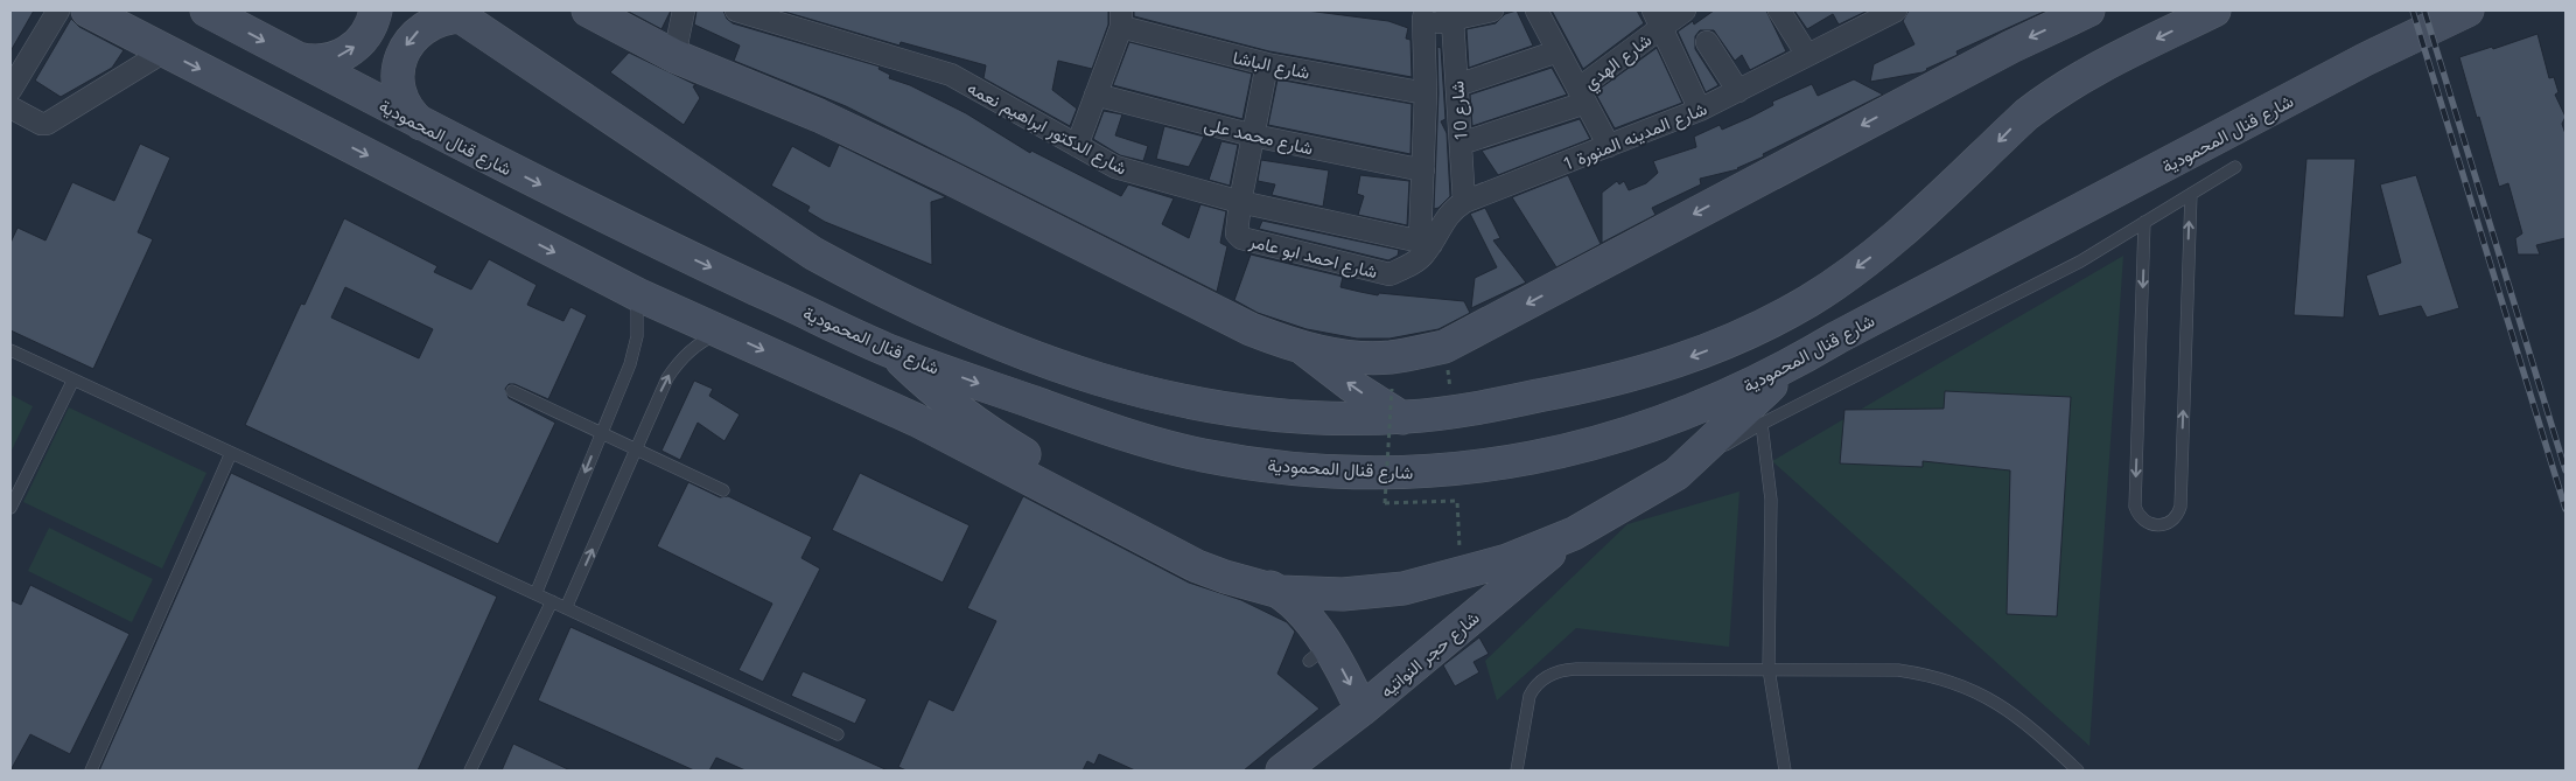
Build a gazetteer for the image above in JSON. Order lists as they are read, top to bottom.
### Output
{
  "streets": {
    "main road": ["شارع قنال المحمودية", "شارع حجر النواتيه"],
    "street": [
      "شارع الهدي",
      "شارع الباشا",
      "شارع 10",
      "شارع الدكتور ابراهيم نعمه",
      "شارع محمد على",
      "شارع المدينه المنورة 1",
      "شارع احمد ابو عامر"
    ]
  },
  "crossings": [
    ["شارع الهدي", "شارع 10"],
    ["شارع الباشا", "شارع احمد ابو عامر"],
    ["شارع 10", "شارع المدينه المنورة 1"],
    ["شارع الدكتور ابراهيم نعمه", "شارع المدينه المنورة 1"],
    ["شارع الدكتور ابراهيم نعمه", "شارع احمد ابو عامر"],
    ["شارع قنال المحمودية", "شارع حجر النواتيه"],
    ["شارع محمد على", "شارع احمد ابو عامر"],
    ["شارع المدينه المنورة 1", "شارع احمد ابو عامر"]
  ]
}
